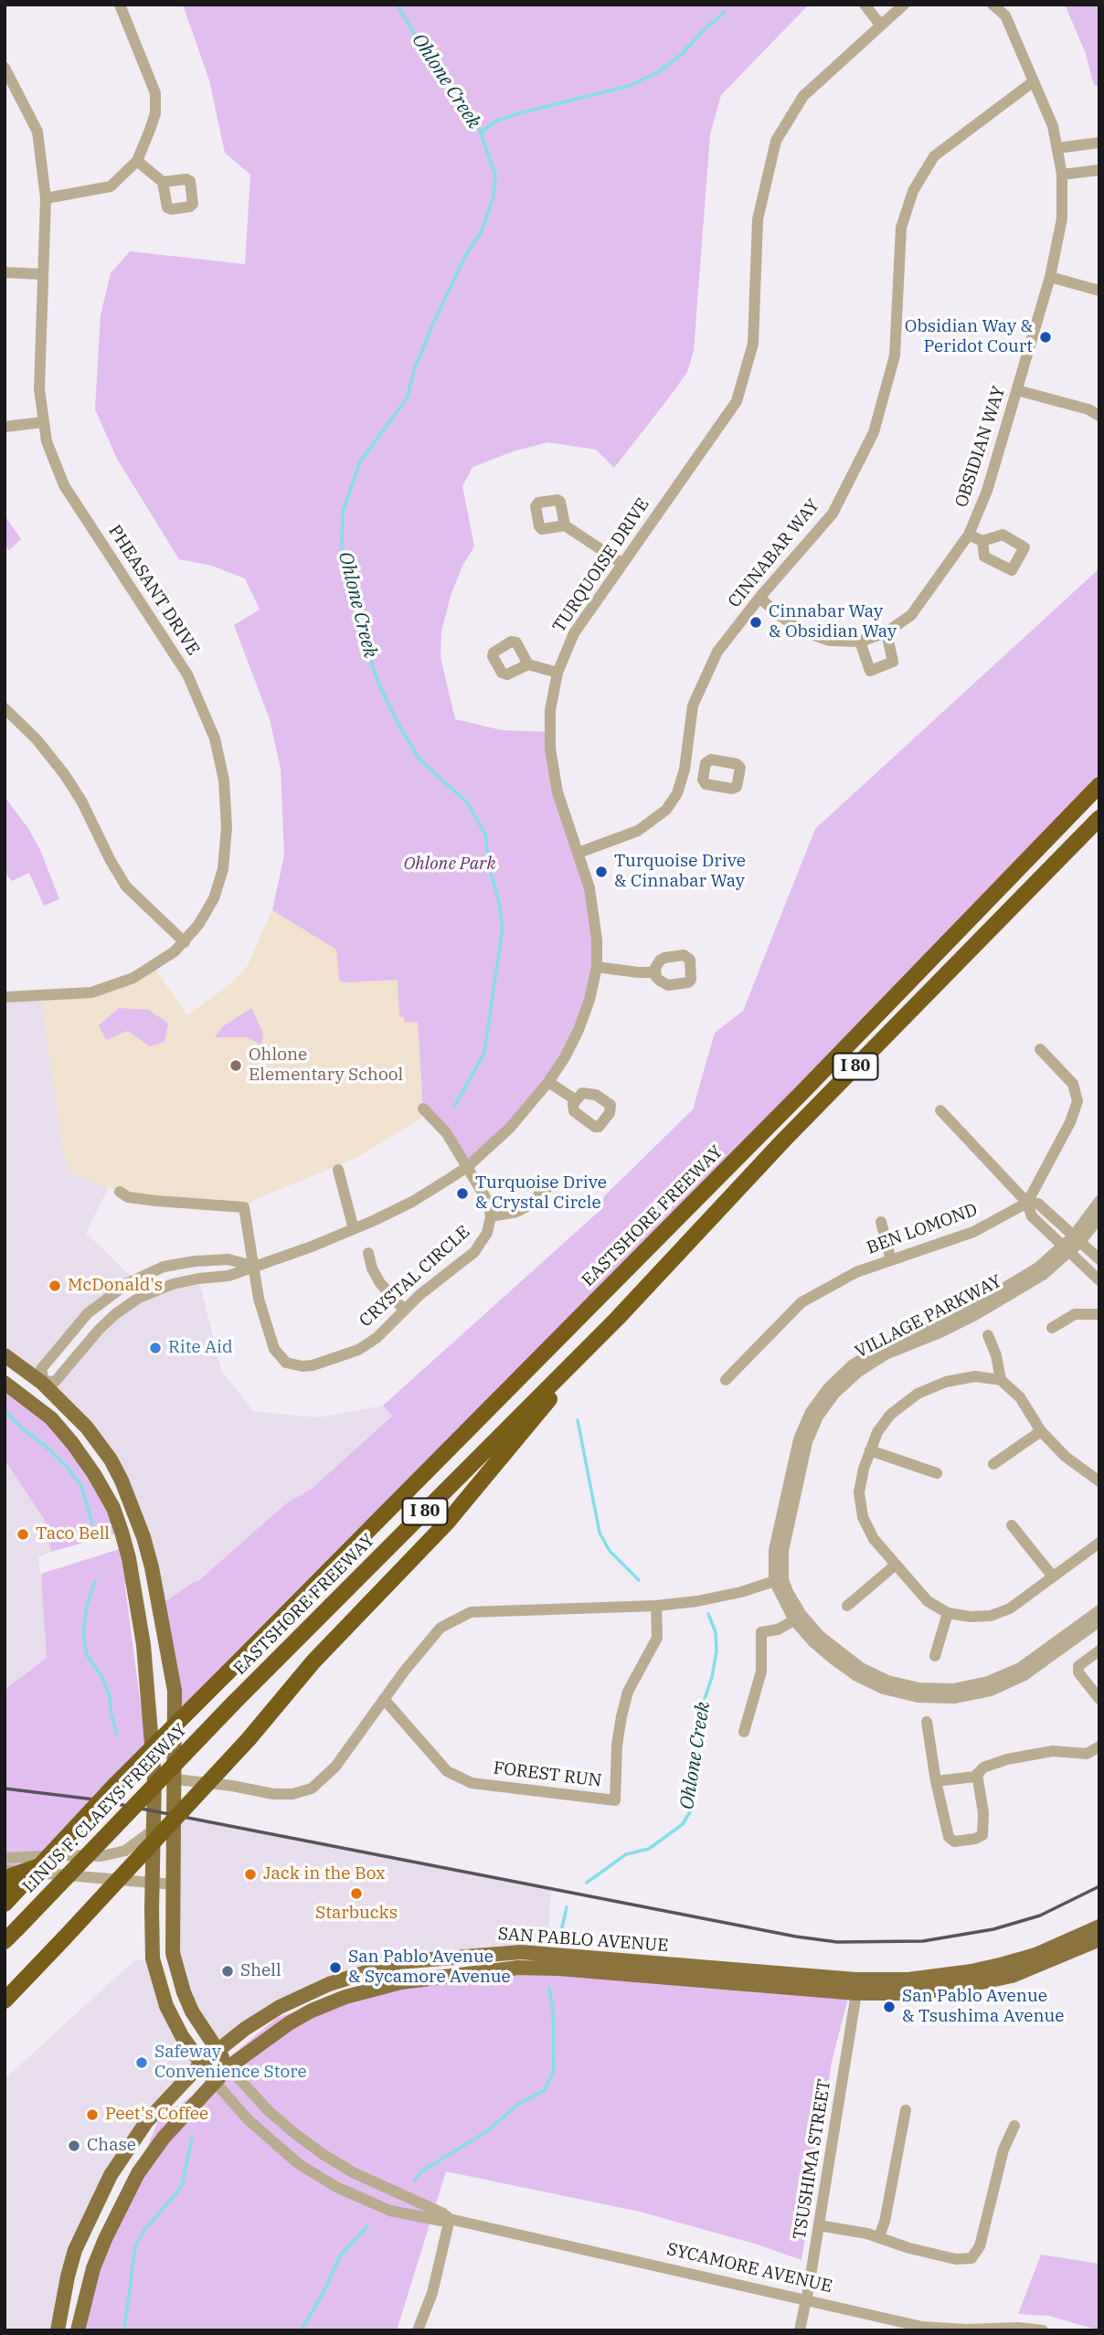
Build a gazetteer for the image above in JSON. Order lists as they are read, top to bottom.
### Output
{
  "streets": {
    "highway": ["I 80", "EASTSHORE FREEWAY", "LINUS F. CLAEYS FREEWAY"],
    "main road": ["SAN PABLO AVENUE", "SYCAMORE AVENUE"],
    "street": [
      "OBSIDIAN WAY",
      "CINNABAR WAY",
      "TURQUOISE DRIVE",
      "PHEASANT DRIVE",
      "BEN LOMOND",
      "CRYSTAL CIRCLE",
      "VILLAGE PARKWAY",
      "FOREST RUN",
      "TSUSHIMA STREET"
    ]
  },
  "crossings": [
    ["OBSIDIAN WAY", "CINNABAR WAY"],
    ["CINNABAR WAY", "TURQUOISE DRIVE"],
    ["TURQUOISE DRIVE", "CRYSTAL CIRCLE"],
    ["TURQUOISE DRIVE", "SYCAMORE AVENUE"],
    ["EASTSHORE FREEWAY", "LINUS F. CLAEYS FREEWAY"],
    ["SAN PABLO AVENUE", "TSUSHIMA STREET"],
    ["SAN PABLO AVENUE", "SYCAMORE AVENUE"],
    ["TSUSHIMA STREET", "SYCAMORE AVENUE"]
  ],
  "water": ["Ohlone Creek"],
  "parks": ["Ohlone Park"],
  "places": [
    "Obsidian Way & Peridot Court",
    "Cinnabar Way & Obsidian Way",
    "Turquoise Drive & Cinnabar Way",
    "Ohlone Elementary School",
    "Turquoise Drive & Crystal Circle",
    "McDonald's",
    "Rite Aid",
    "Taco Bell",
    "Jack in the Box",
    "Starbucks",
    "San Pablo Avenue & Sycamore Avenue",
    "Shell",
    "San Pablo Avenue & Tsushima Avenue",
    "Safeway Convenience Store",
    "Peet's Coffee",
    "Chase"
  ]
}
